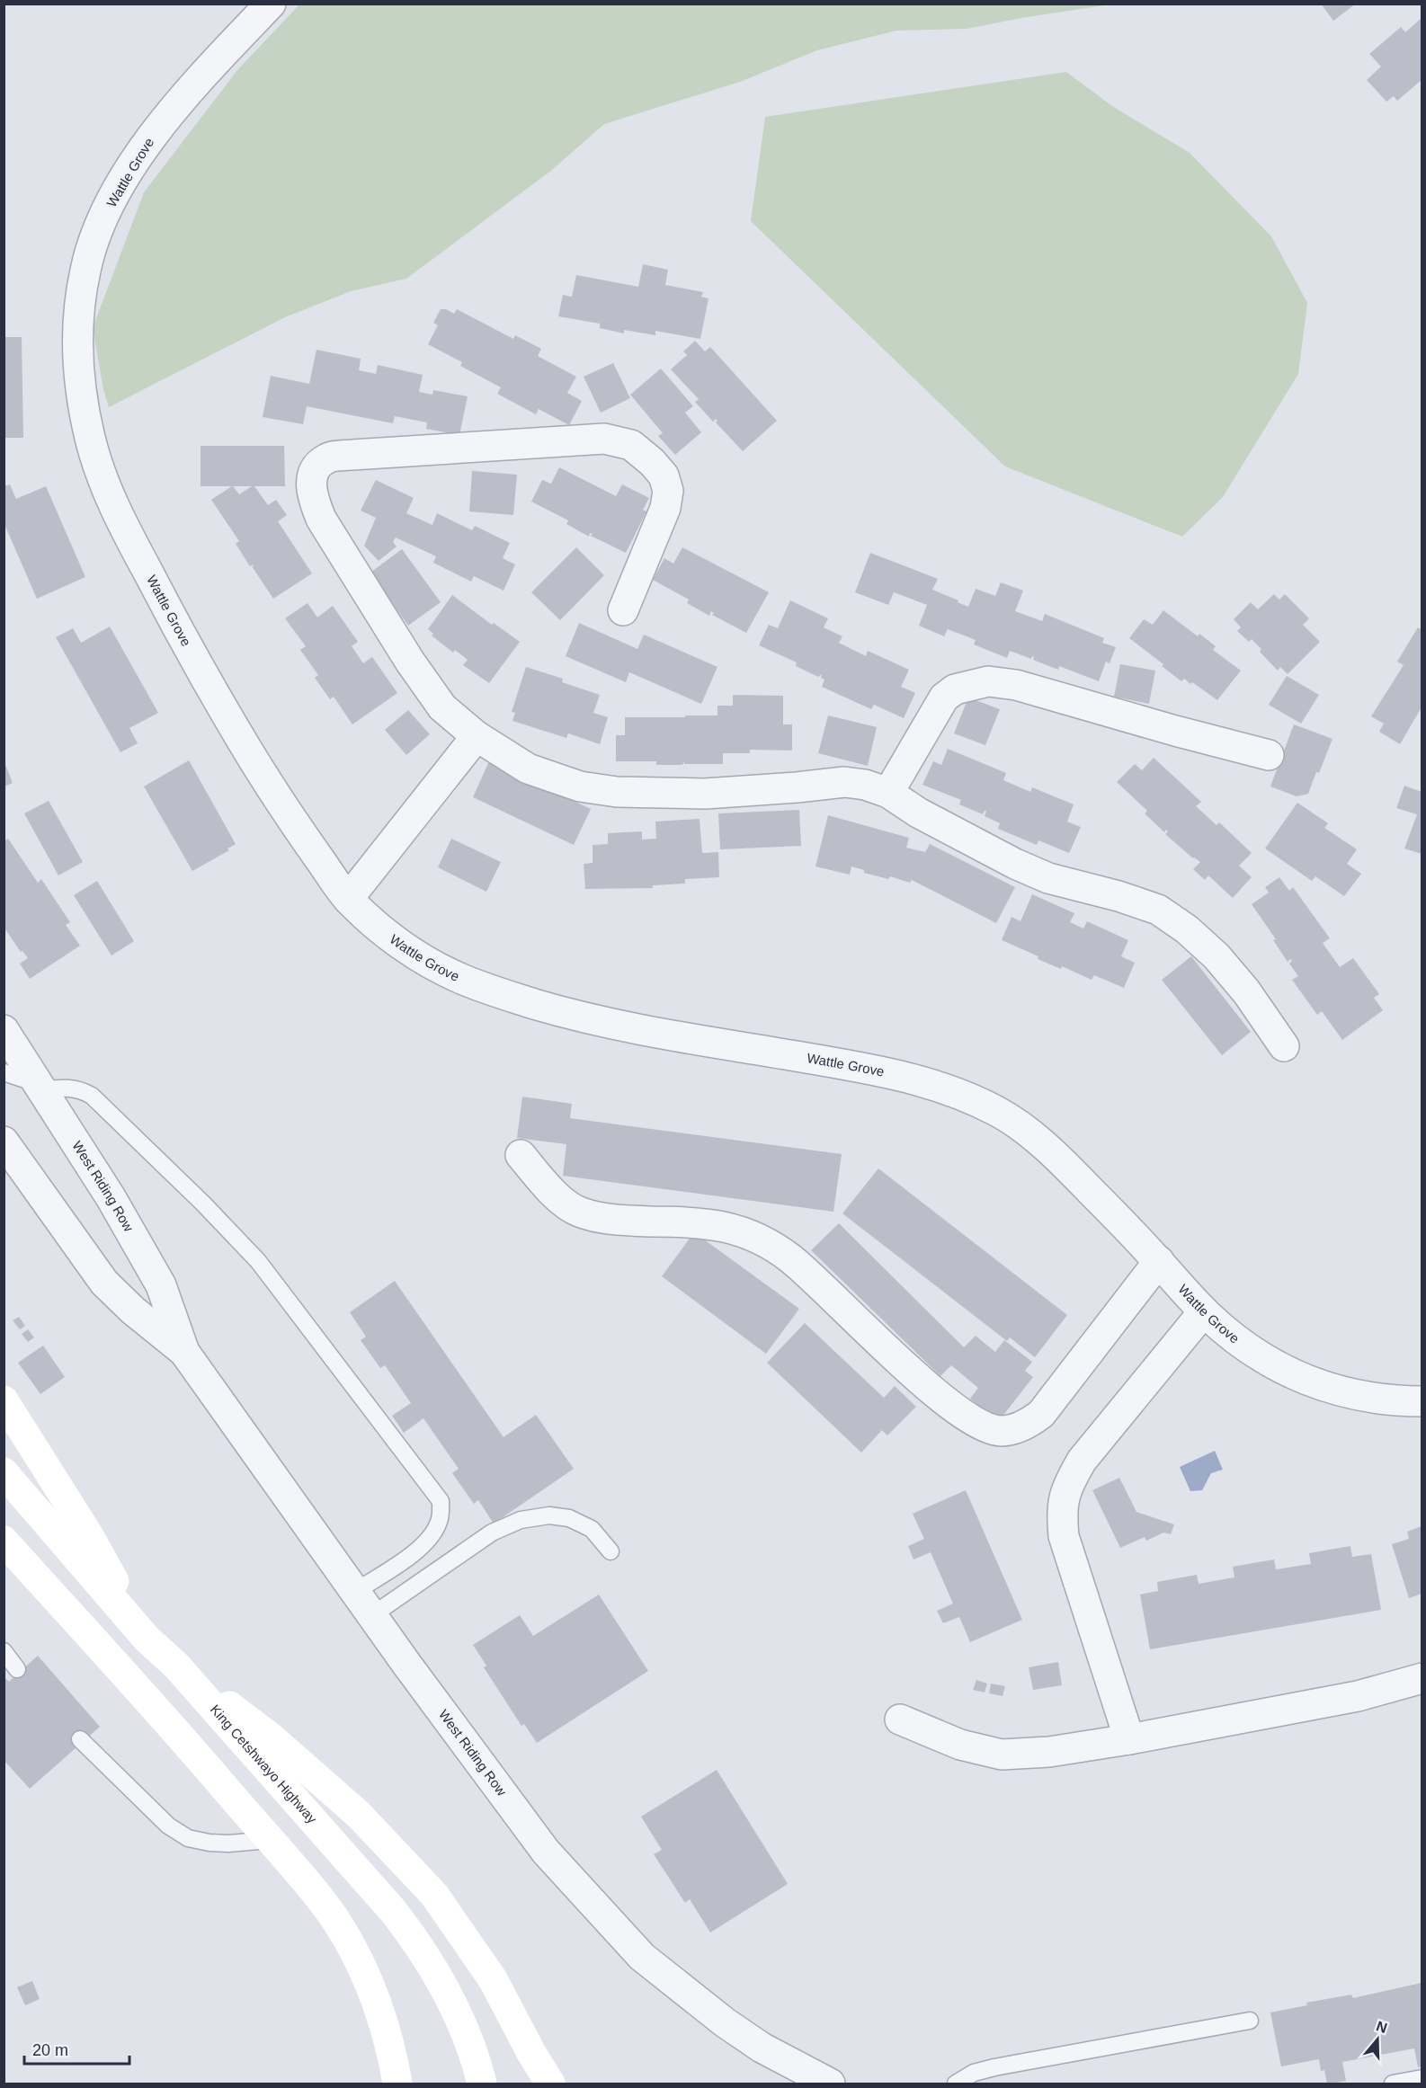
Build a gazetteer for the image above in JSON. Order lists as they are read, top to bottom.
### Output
{
  "streets": {
    "main road": ["King Cetshwayo Highway"],
    "street": ["Wattle Grove", "West Riding Row"]
  },
  "scale_bar": "20 m",
  "north": "top"
}
